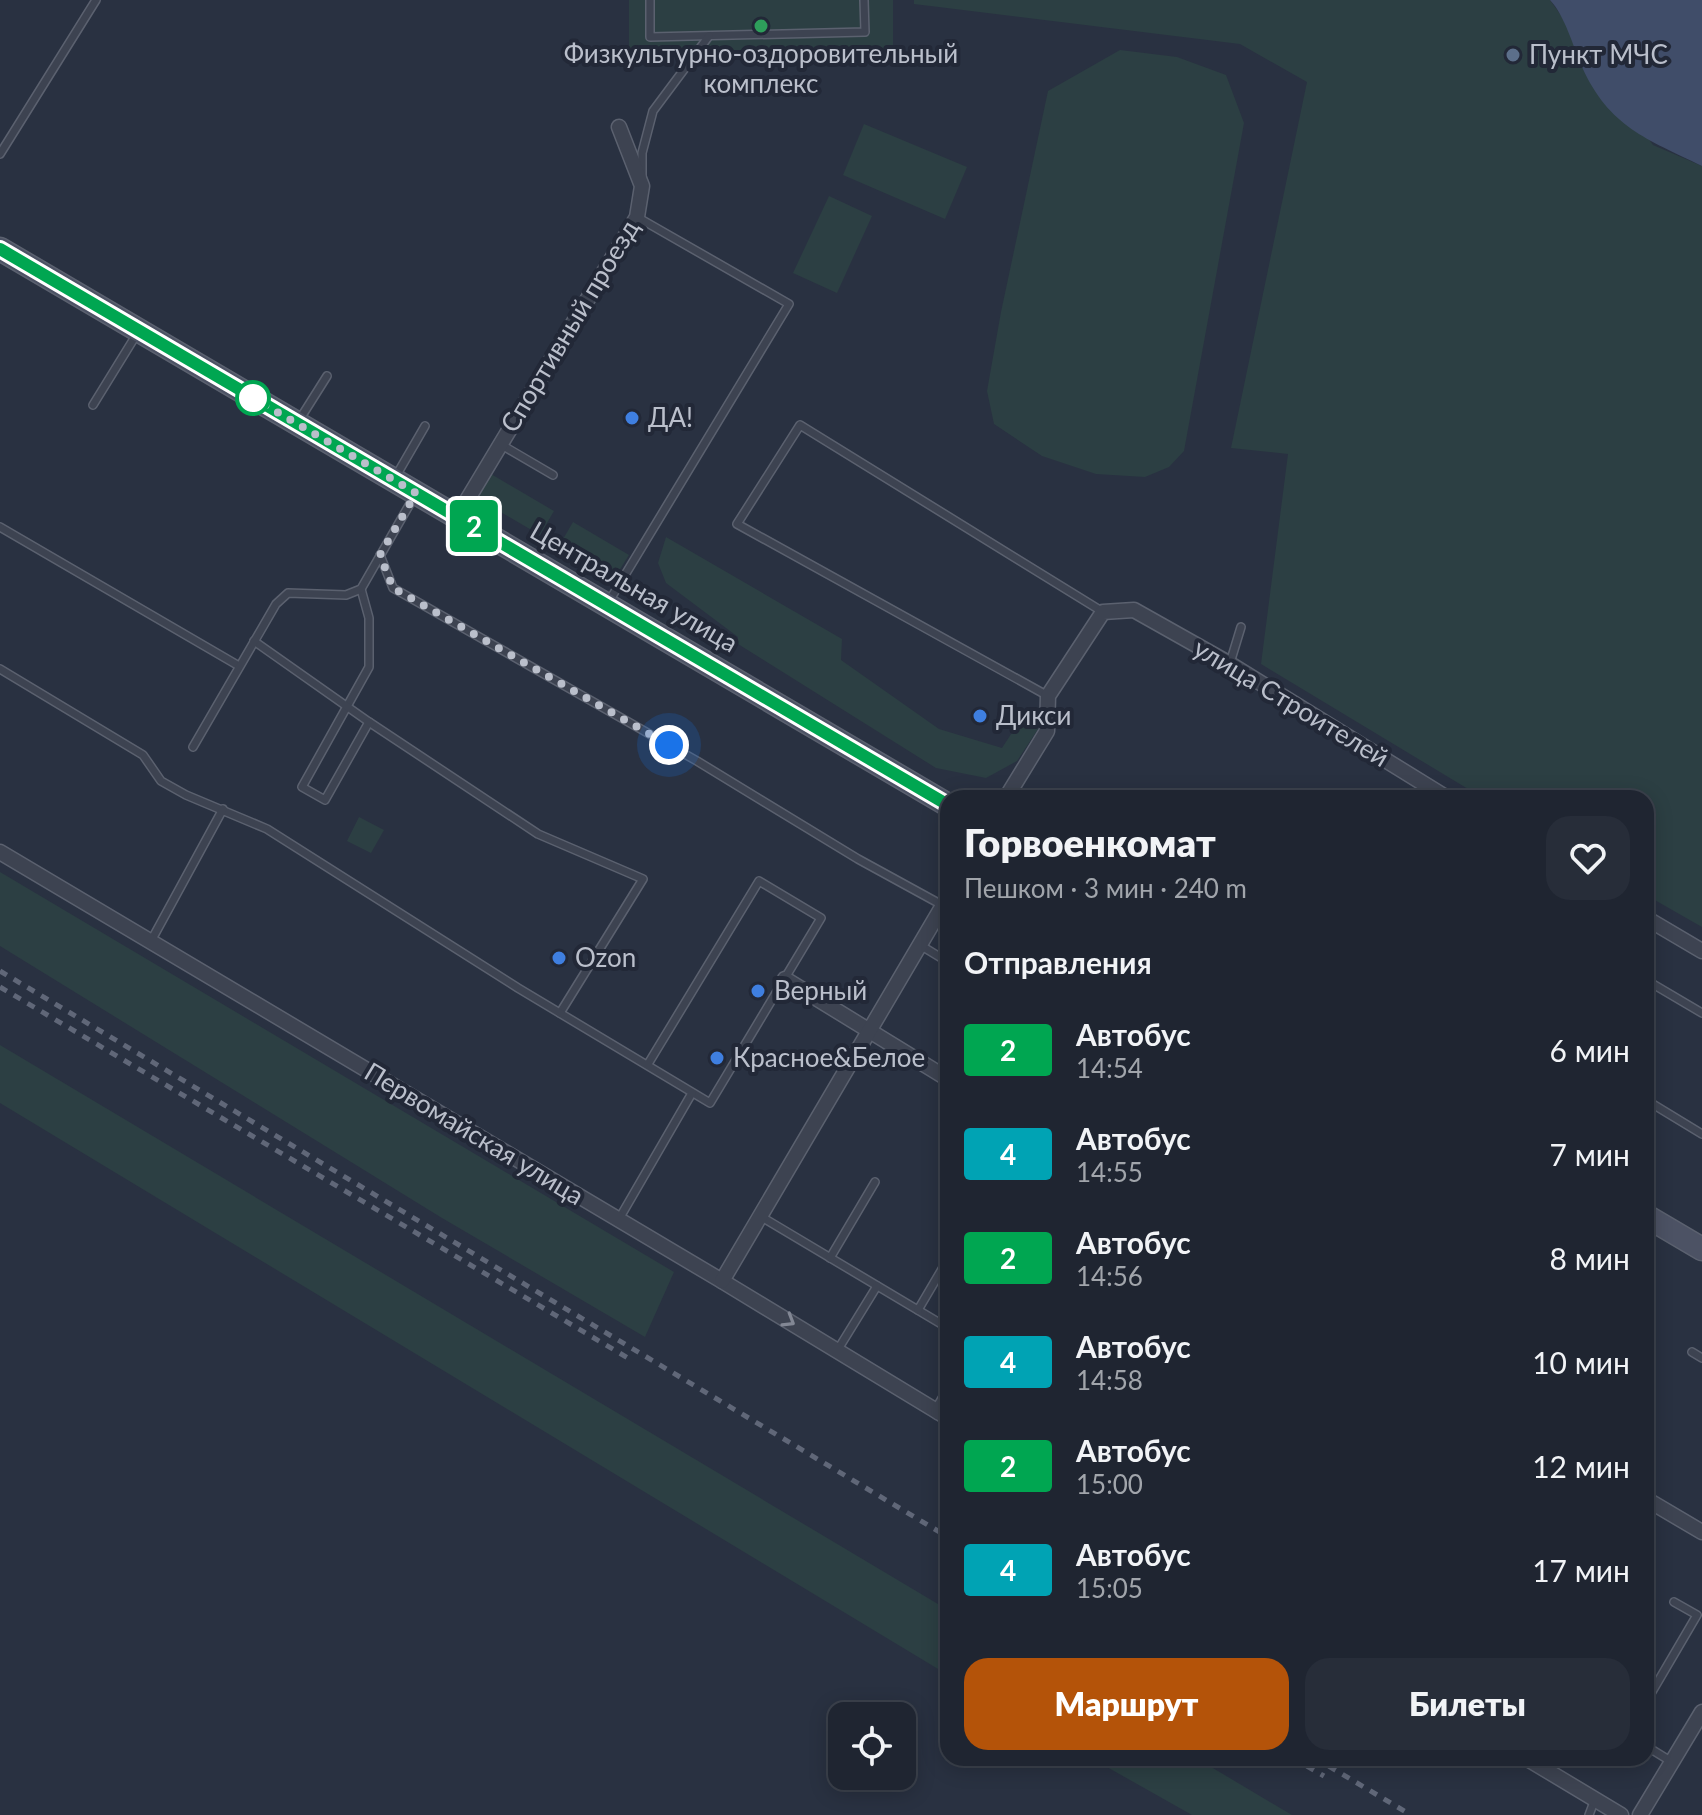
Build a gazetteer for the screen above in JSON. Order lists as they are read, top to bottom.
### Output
{
  "streets": {
    "main road": ["Центральная улица"],
    "street": ["Спортивный проезд", "улица Строителей", "Первомайская улица"]
  },
  "crossings": [
    ["Спортивный проезд", "Центральная улица"]
  ],
  "places": [
    "Физкультурно-оздоровительный комплекс",
    "Пункт МЧС",
    "ДА!",
    "Дикси",
    "Ozon",
    "Верный",
    "Красное&Белое"
  ],
  "lines": ["bus line 2"],
  "page": {
    "on_map": "2",
    "heading": [
      ["Горвоенкомат", "Пешком · 3 мин · 240 m"],
      "Отправления"
    ],
    "list": [
      {
        "mark": "2",
        "name": "Автобус",
        "note": "14:54",
        "value": "6 мин"
      },
      {
        "mark": "4",
        "name": "Автобус",
        "note": "14:55",
        "value": "7 мин"
      },
      {
        "mark": "2",
        "name": "Автобус",
        "note": "14:56",
        "value": "8 мин"
      },
      {
        "mark": "4",
        "name": "Автобус",
        "note": "14:58",
        "value": "10 мин"
      },
      {
        "mark": "2",
        "name": "Автобус",
        "note": "15:00",
        "value": "12 мин"
      },
      {
        "mark": "4",
        "name": "Автобус",
        "note": "15:05",
        "value": "17 мин"
      }
    ],
    "buttons": ["Маршрут", "Билеты"]
  }
}
